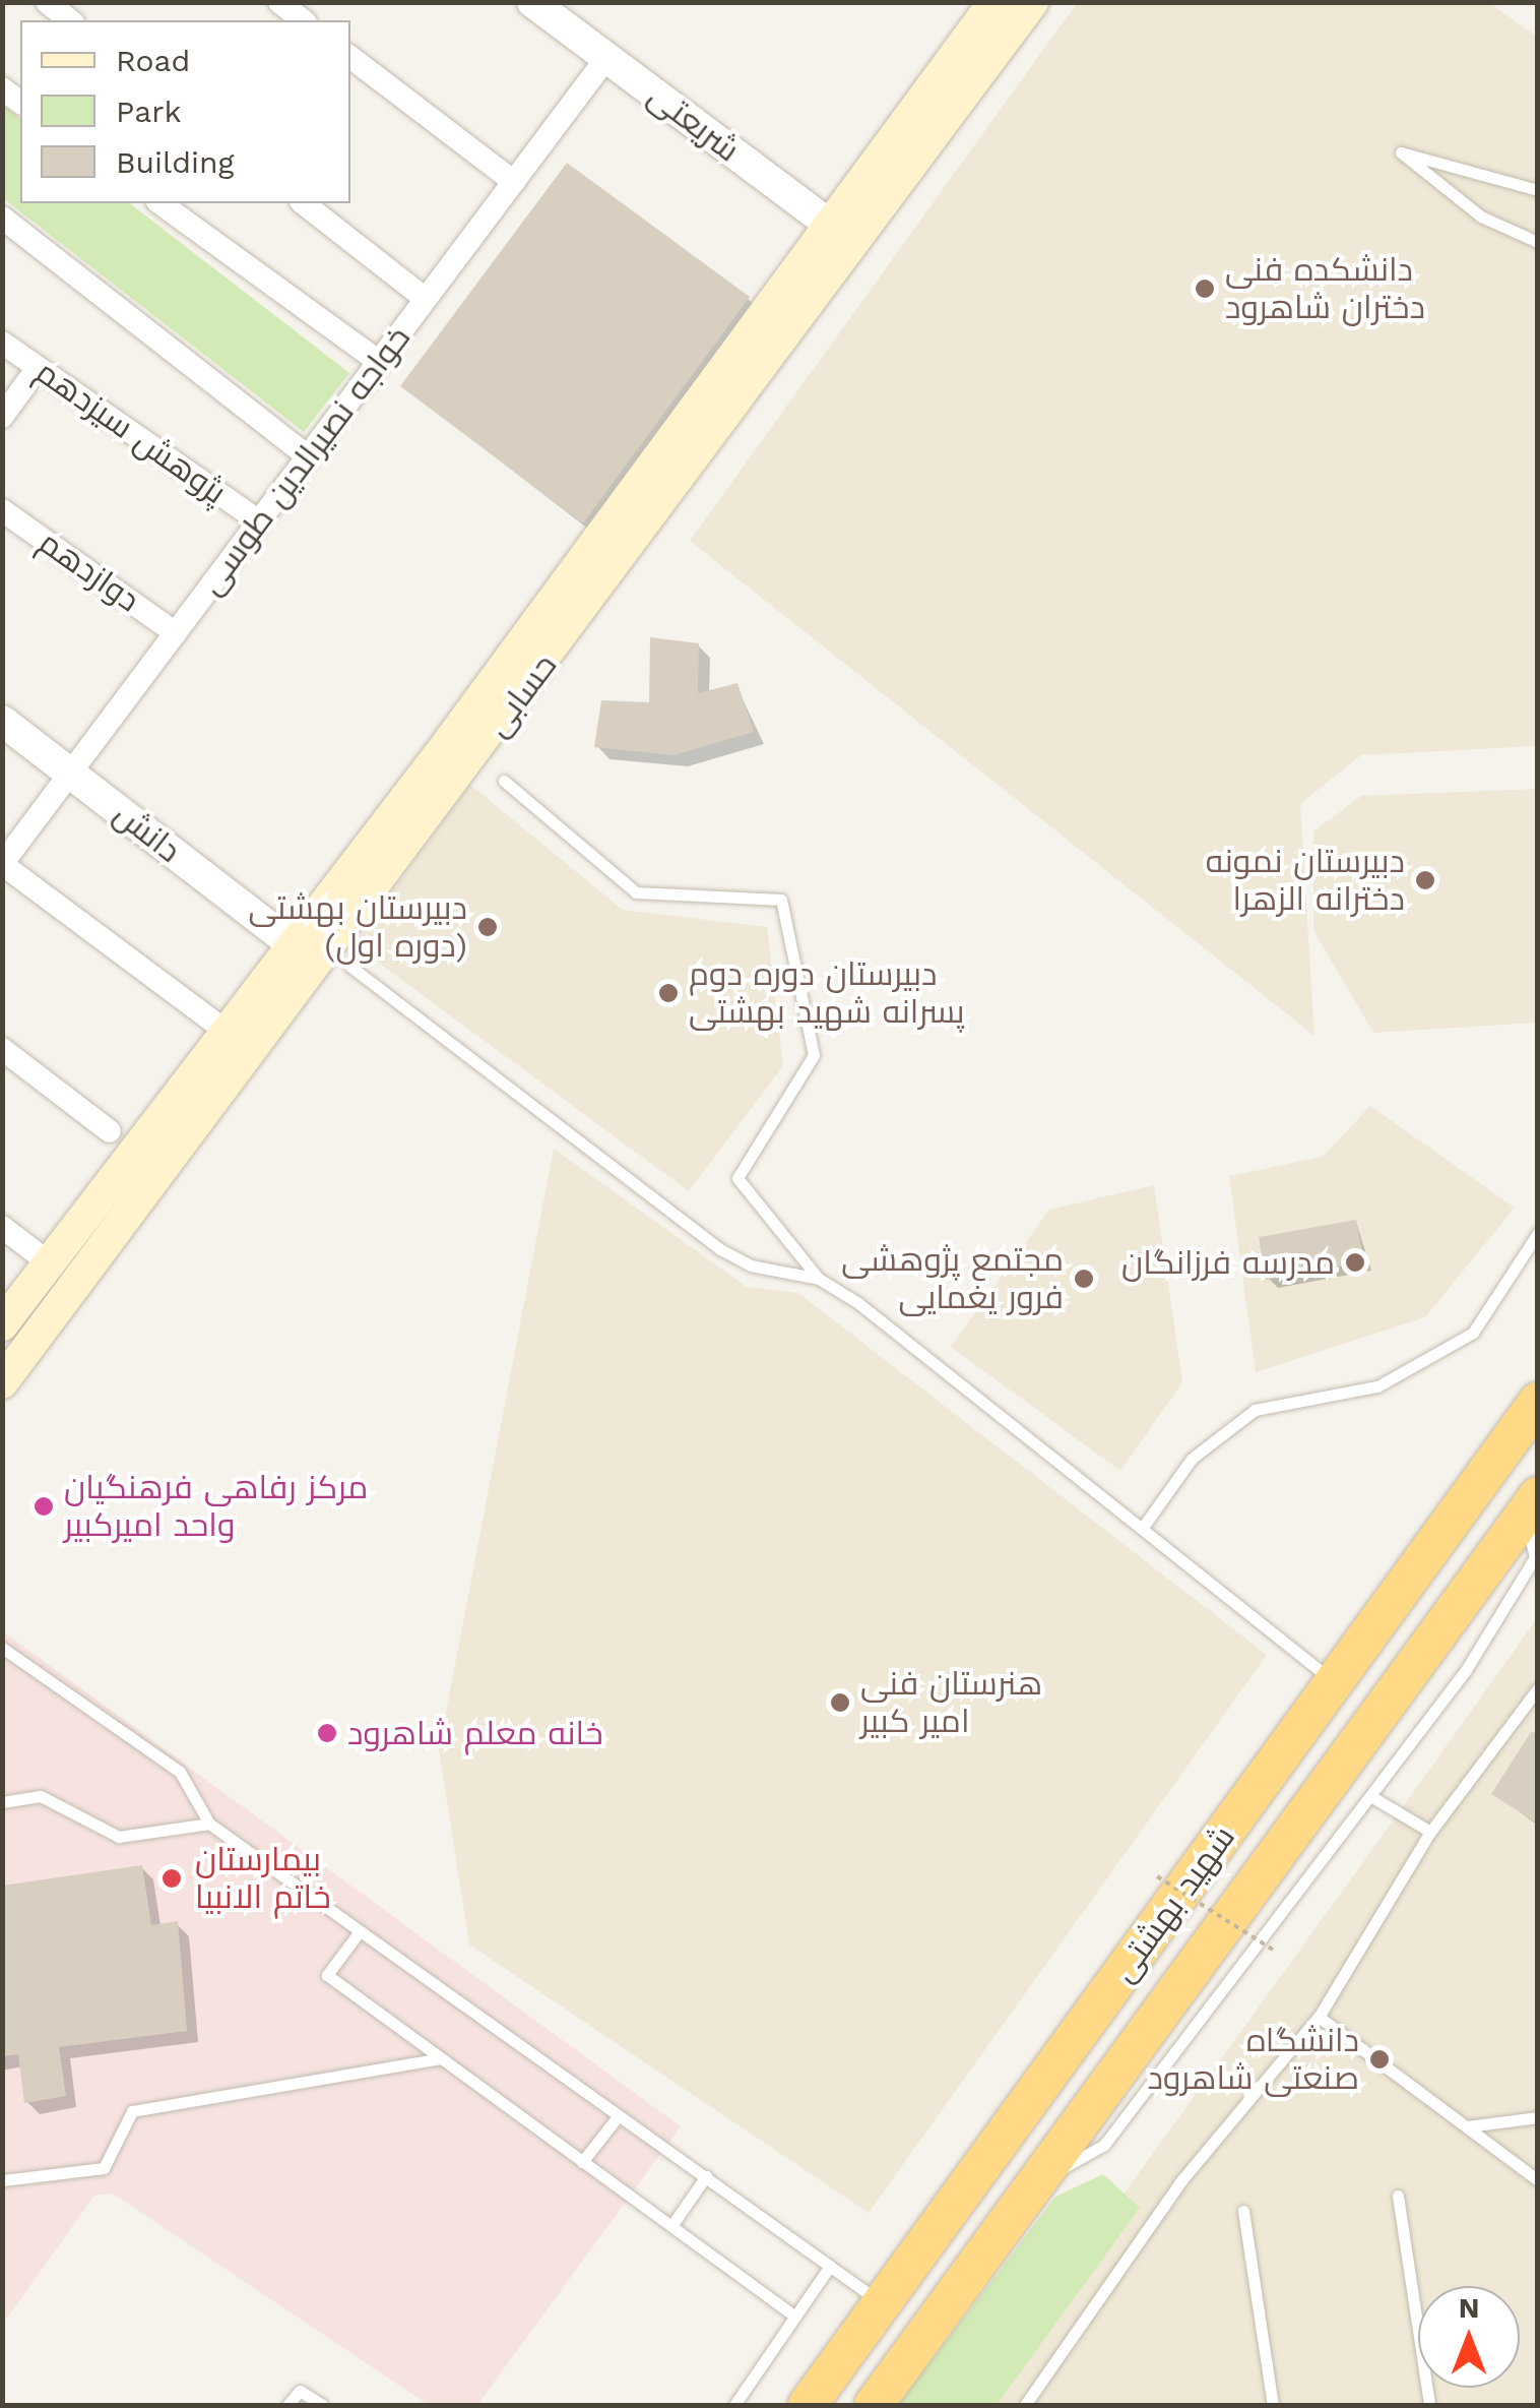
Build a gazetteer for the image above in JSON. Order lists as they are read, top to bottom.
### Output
{
  "streets": {
    "highway": ["شهید بهشتی"],
    "main road": ["حسابی"],
    "street": [
      "شریعتی",
      "پژوهش سیزدهم",
      "خواجه نصیرالدین طوسی",
      "دوازدهم",
      "دانش"
    ]
  },
  "crossings": [
    ["شریعتی", "خواجه نصیرالدین طوسی"],
    ["شریعتی", "حسابی"],
    ["پژوهش سیزدهم", "خواجه نصیرالدین طوسی"],
    ["خواجه نصیرالدین طوسی", "دوازدهم"],
    ["خواجه نصیرالدین طوسی", "دانش"],
    ["حسابی", "دانش"]
  ],
  "places": [
    "دانشکده فنی دختران شاهرود",
    "دبیرستان نمونه دخترانه الزهرا",
    "دبیرستان بهشتی (دوره اول)",
    "دبیرستان دوره دوم پسرانه شهید بهشتی",
    "مدرسه فرزانگان",
    "مجتمع پژوهشی فرور یغمایی",
    "مرکز رفاهی فرهنگیان واحد امیرکبیر",
    "هنرستان فنی امیر کبیر",
    "خانه معلم شاهرود",
    "بیمارستان خاتم الانبیا",
    "دانشگاه صنعتی شاهرود"
  ],
  "legend": ["Road", "Park", "Building"],
  "north": "top"
}
